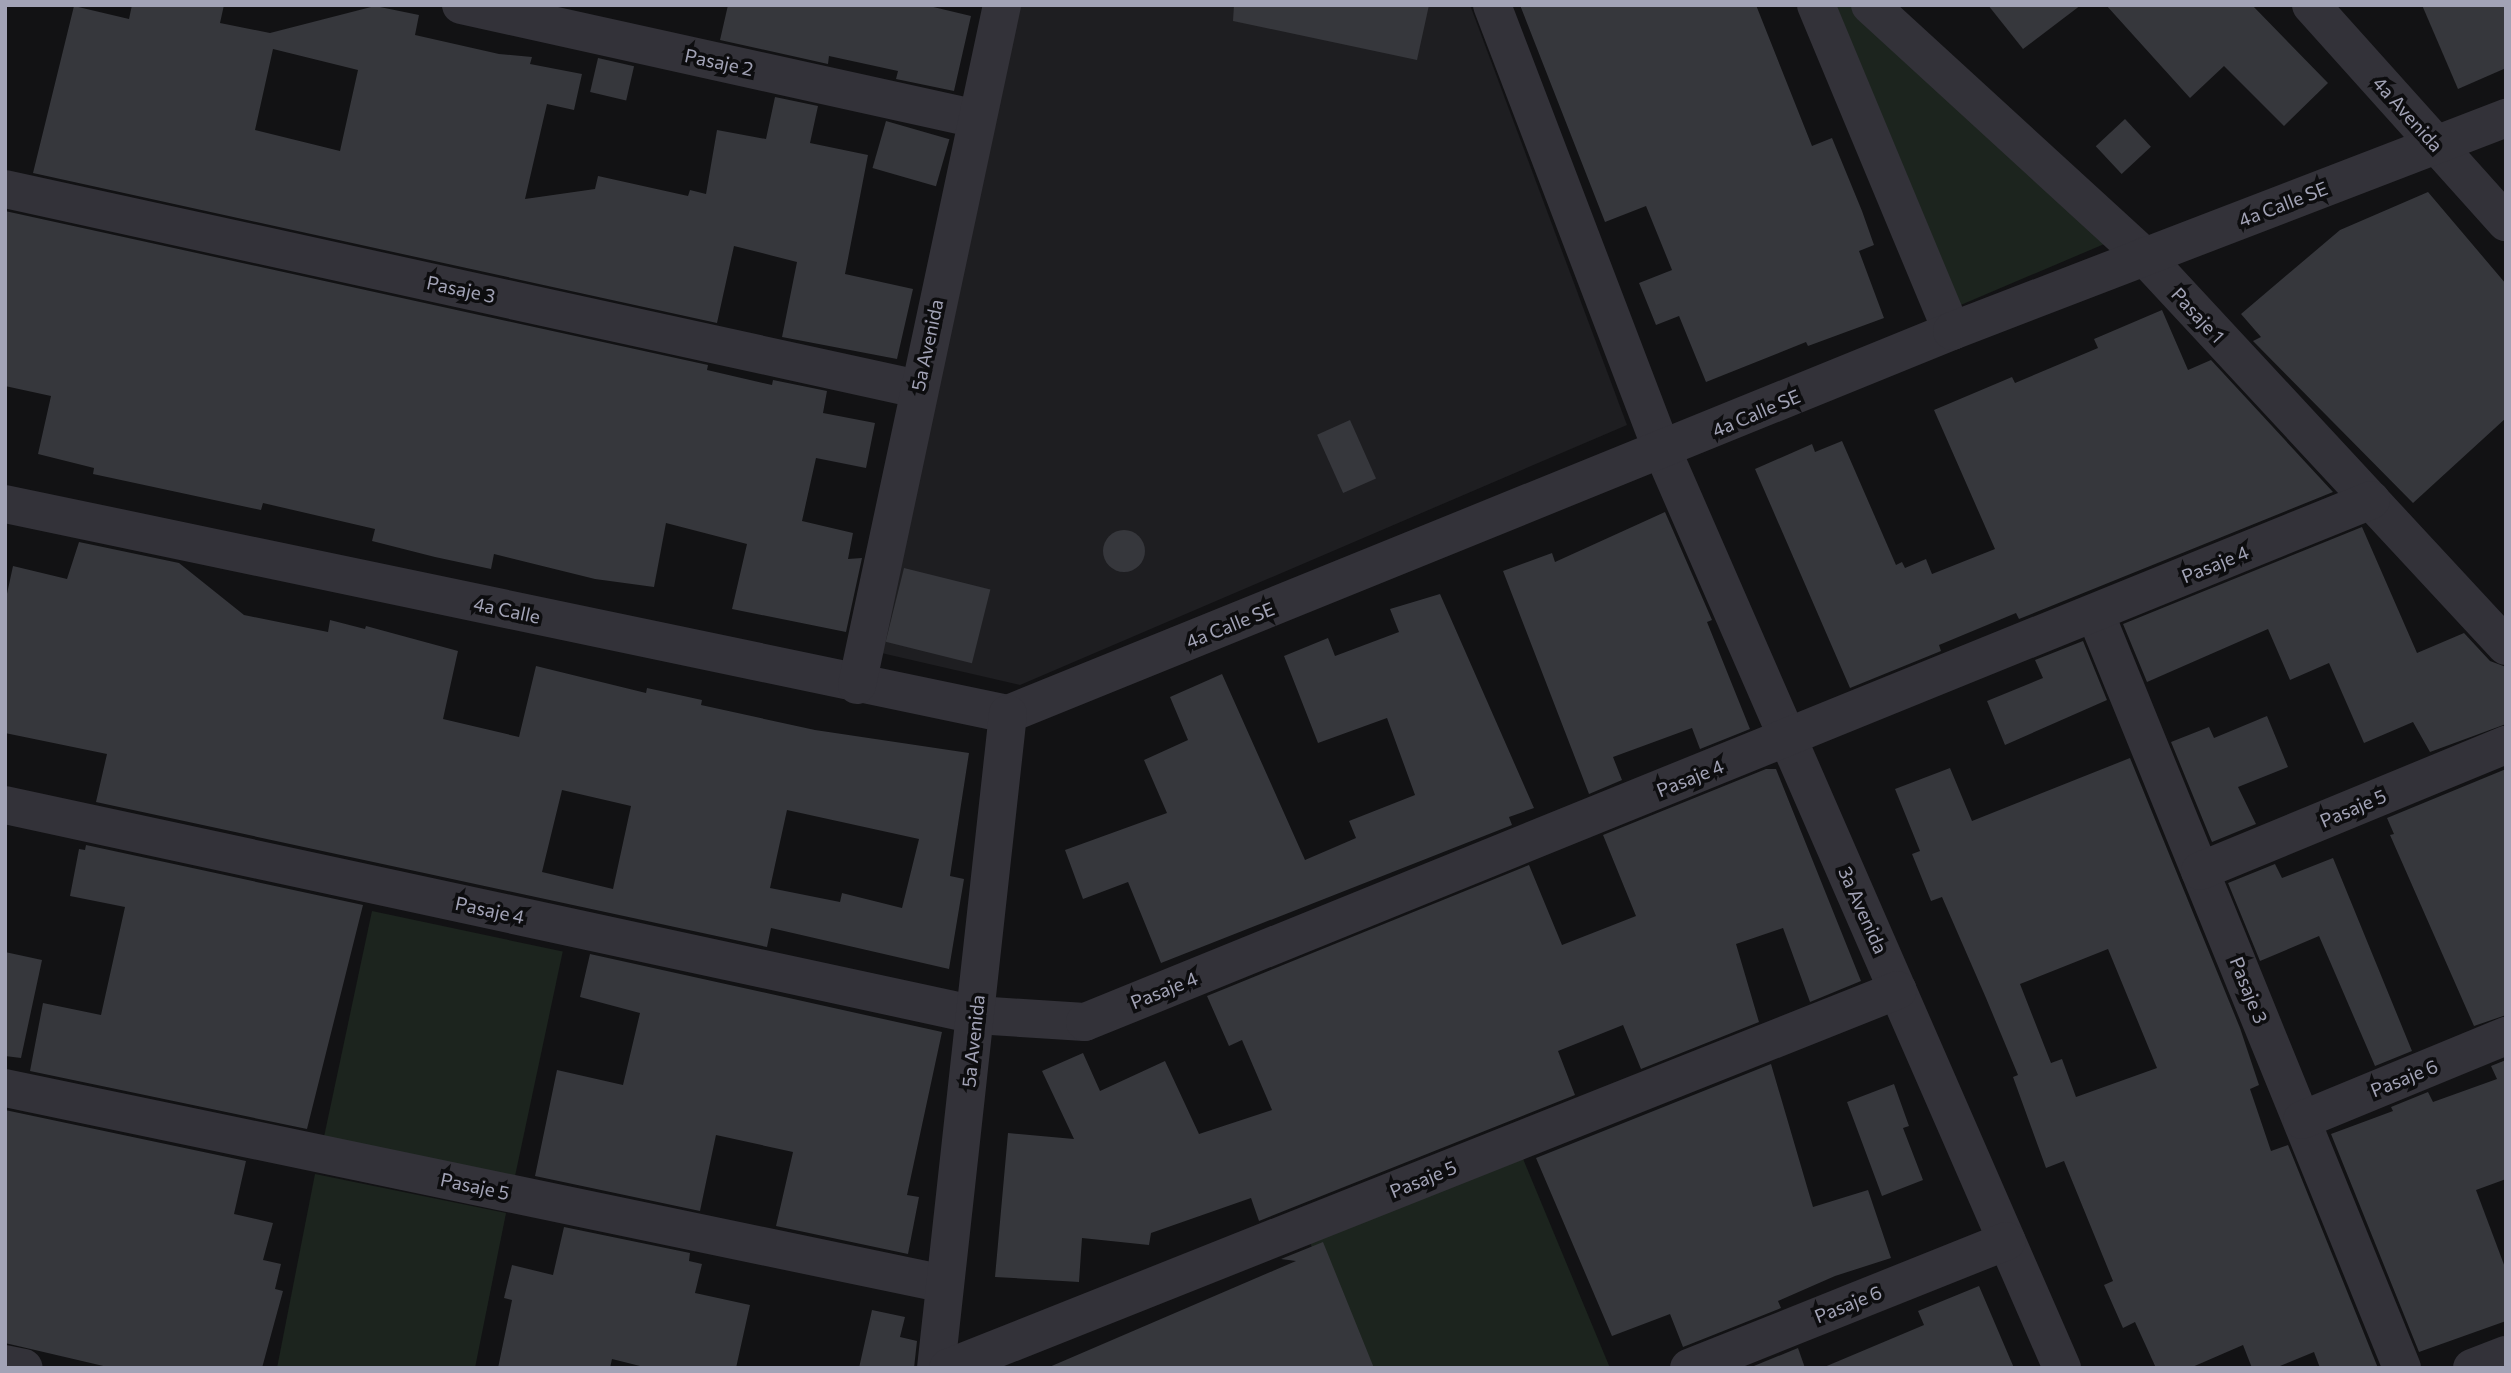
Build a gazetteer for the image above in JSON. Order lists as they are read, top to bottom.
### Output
{
  "streets": {
    "street": [
      "Pasaje 2",
      "4a Avenida",
      "4a Calle SE",
      "Pasaje 3",
      "Pasaje 1",
      "5a Avenida",
      "Pasaje 4",
      "4a Calle",
      "Pasaje 5",
      "3a Avenida",
      "Pasaje 6"
    ]
  },
  "crossings": [
    ["Pasaje 2", "5a Avenida"],
    ["4a Avenida", "4a Calle SE"],
    ["4a Calle SE", "Pasaje 1"],
    ["4a Calle SE", "5a Avenida"],
    ["4a Calle SE", "4a Calle"],
    ["4a Calle SE", "3a Avenida"],
    ["Pasaje 3", "5a Avenida"],
    ["Pasaje 3", "Pasaje 4"],
    ["Pasaje 3", "Pasaje 5"],
    ["Pasaje 3", "Pasaje 6"],
    ["Pasaje 1", "Pasaje 4"],
    ["5a Avenida", "Pasaje 4"],
    ["5a Avenida", "4a Calle"],
    ["5a Avenida", "Pasaje 5"],
    ["Pasaje 4", "3a Avenida"],
    ["Pasaje 5", "3a Avenida"],
    ["3a Avenida", "Pasaje 6"]
  ]
}
